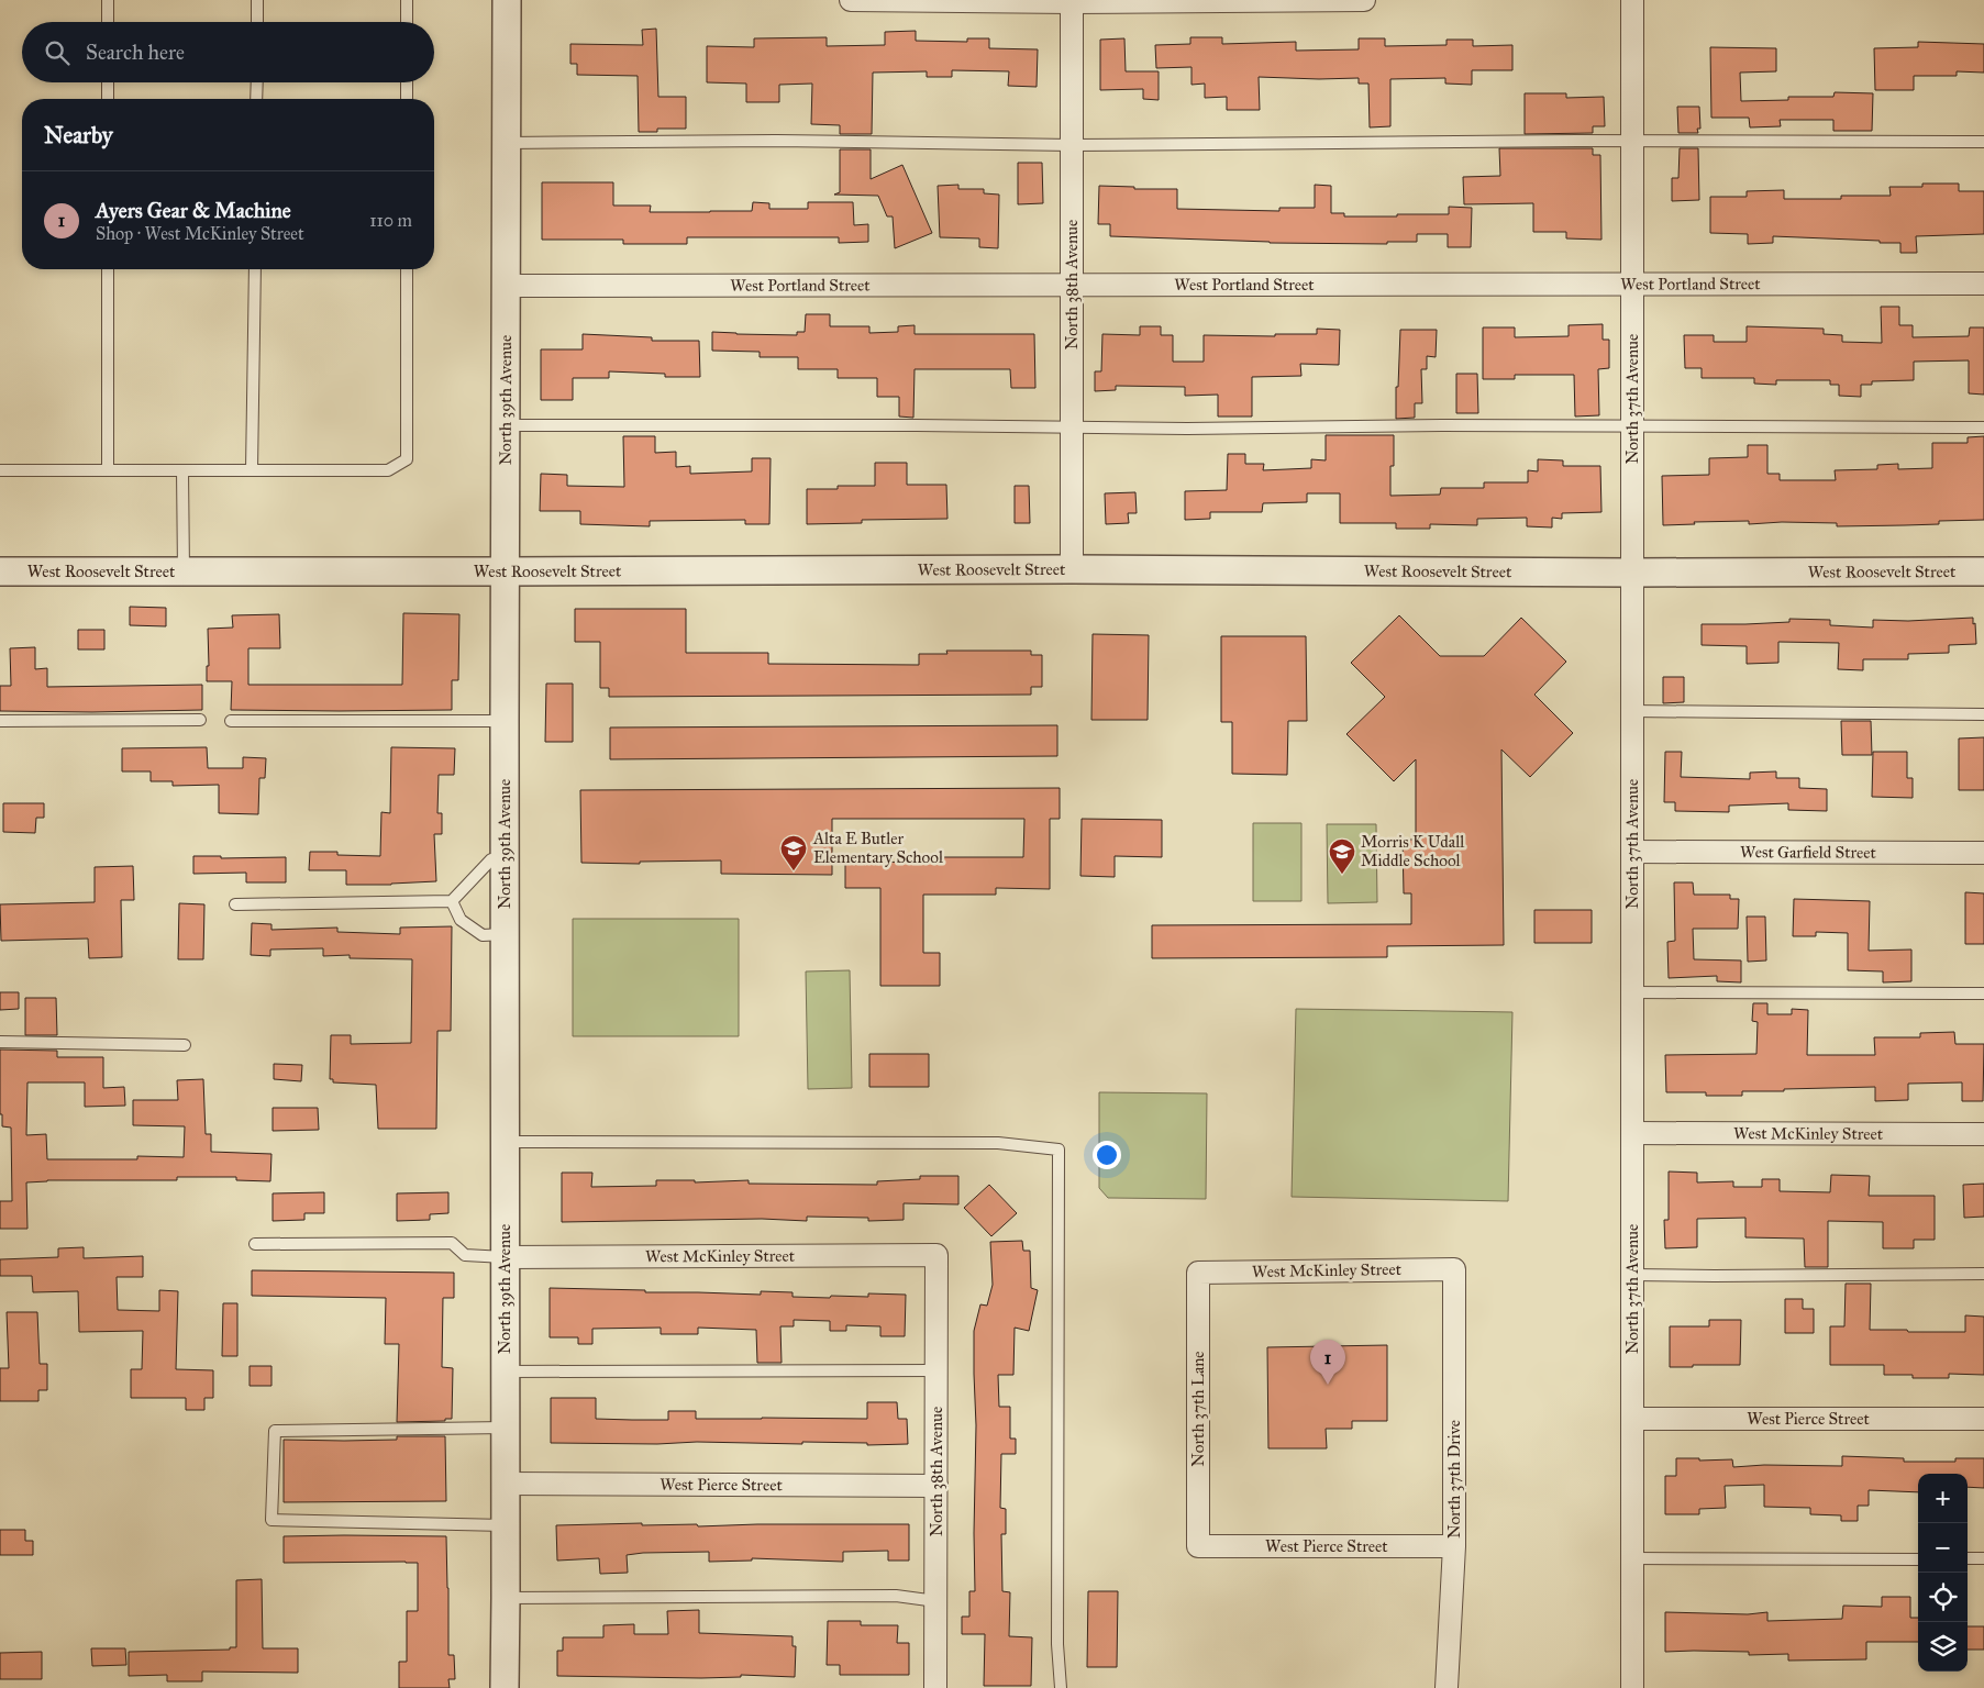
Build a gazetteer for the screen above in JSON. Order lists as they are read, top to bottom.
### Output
{
  "streets": {
    "street": [
      "West Portland Street",
      "North 38th Avenue",
      "North 39th Avenue",
      "North 37th Avenue",
      "West Roosevelt Street",
      "West Garfield Street",
      "West McKinley Street",
      "North 37th Lane",
      "West Pierce Street",
      "North 37th Drive"
    ]
  },
  "crossings": [
    ["West Portland Street", "North 38th Avenue"],
    ["West Portland Street", "North 39th Avenue"],
    ["West Portland Street", "North 37th Avenue"],
    ["North 38th Avenue", "West Roosevelt Street"],
    ["North 38th Avenue", "West McKinley Street"],
    ["North 38th Avenue", "West Pierce Street"],
    ["North 39th Avenue", "West Roosevelt Street"],
    ["North 39th Avenue", "West McKinley Street"],
    ["North 39th Avenue", "West Pierce Street"],
    ["North 37th Avenue", "West Roosevelt Street"],
    ["North 37th Avenue", "West Garfield Street"],
    ["North 37th Avenue", "West McKinley Street"],
    ["North 37th Avenue", "West Pierce Street"],
    ["West McKinley Street", "North 37th Lane"],
    ["West McKinley Street", "North 37th Drive"],
    ["North 37th Lane", "West Pierce Street"],
    ["West Pierce Street", "North 37th Drive"]
  ],
  "places": {
    "school or university": ["Alta E Butler Elementary School", "Morris K Udall Middle School"]
  },
  "page": {
    "search": "Search here",
    "heading": "Nearby",
    "list": [
      {
        "mark": "1",
        "name": "Ayers Gear & Machine",
        "note": "Shop · West McKinley Street",
        "value": "110 m"
      }
    ],
    "pins": "1",
    "map_buttons": ["+", "−"]
  }
}
